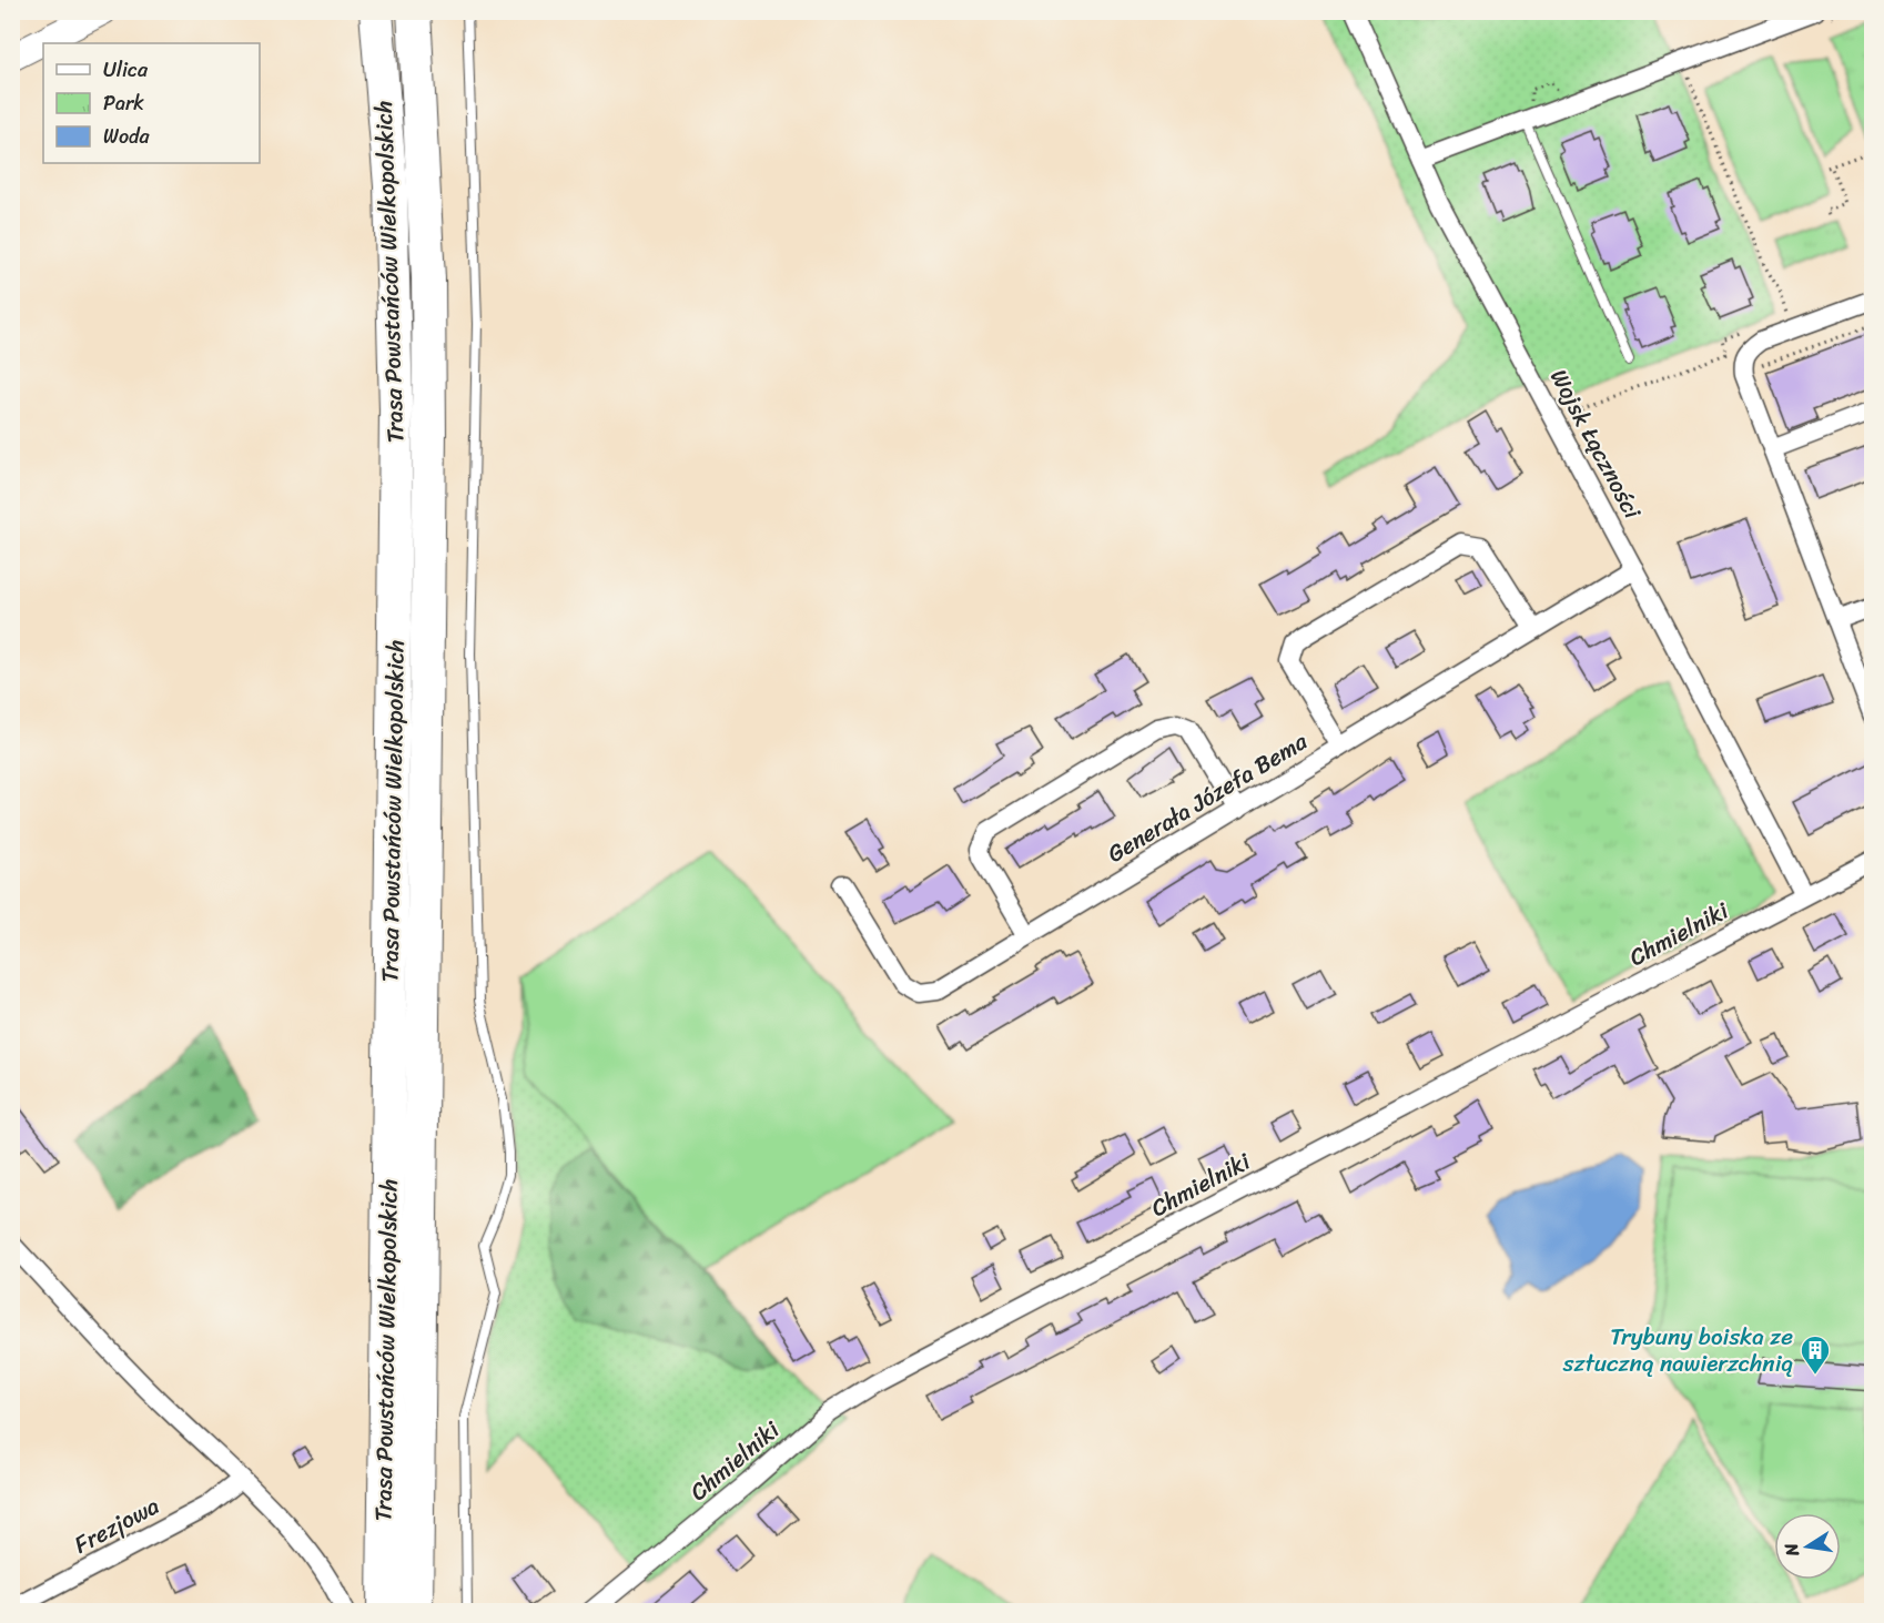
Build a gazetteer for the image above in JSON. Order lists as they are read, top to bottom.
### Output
{
  "streets": {
    "highway": ["Trasa Powstańców Wielkopolskich"],
    "street": [
      "Wojsk Łączności",
      "Generała Józefa Bema",
      "Chmielniki",
      "Frezjowa"
    ]
  },
  "crossings": [
    ["Wojsk Łączności", "Generała Józefa Bema"],
    ["Wojsk Łączności", "Chmielniki"]
  ],
  "places": {
    "building": ["Trybuny boiska ze sztuczną nawierzchnią"]
  },
  "legend": ["Ulica", "Park", "Woda"],
  "north": "left"
}
